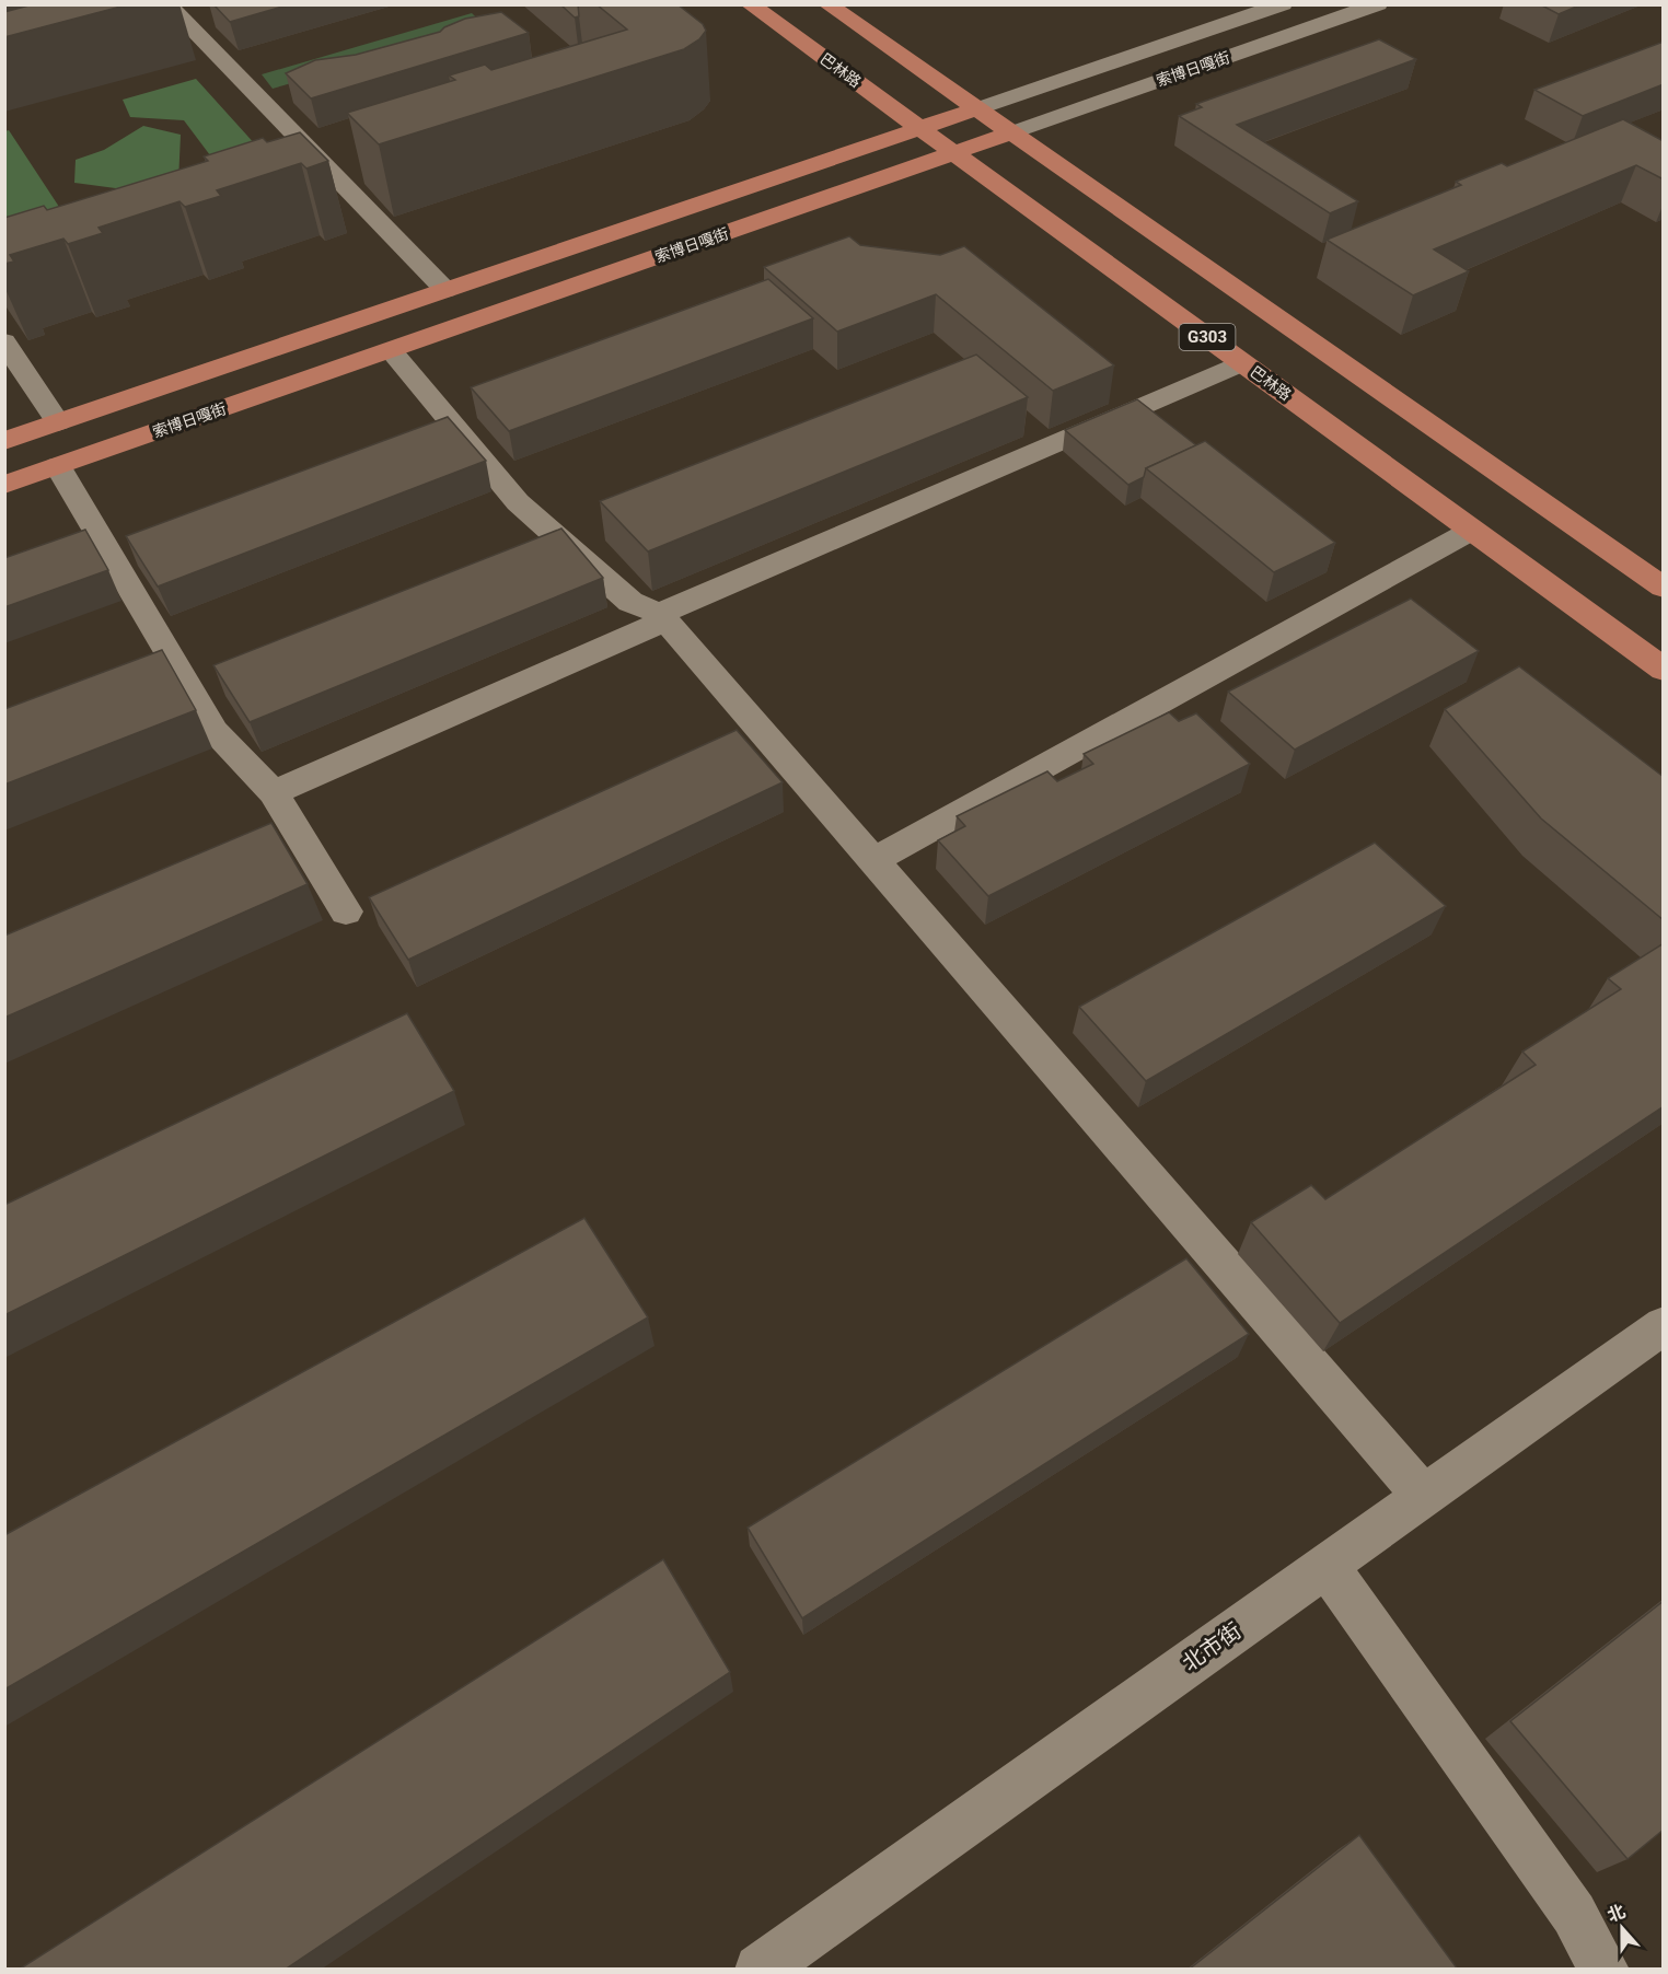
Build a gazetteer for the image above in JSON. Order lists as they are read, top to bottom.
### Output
{
  "streets": {
    "main road": ["索博日嘎街", "巴林路", "G303"],
    "street": ["北市街"]
  },
  "crossings": [
    ["索博日嘎街", "巴林路"]
  ],
  "north": "top"
}
